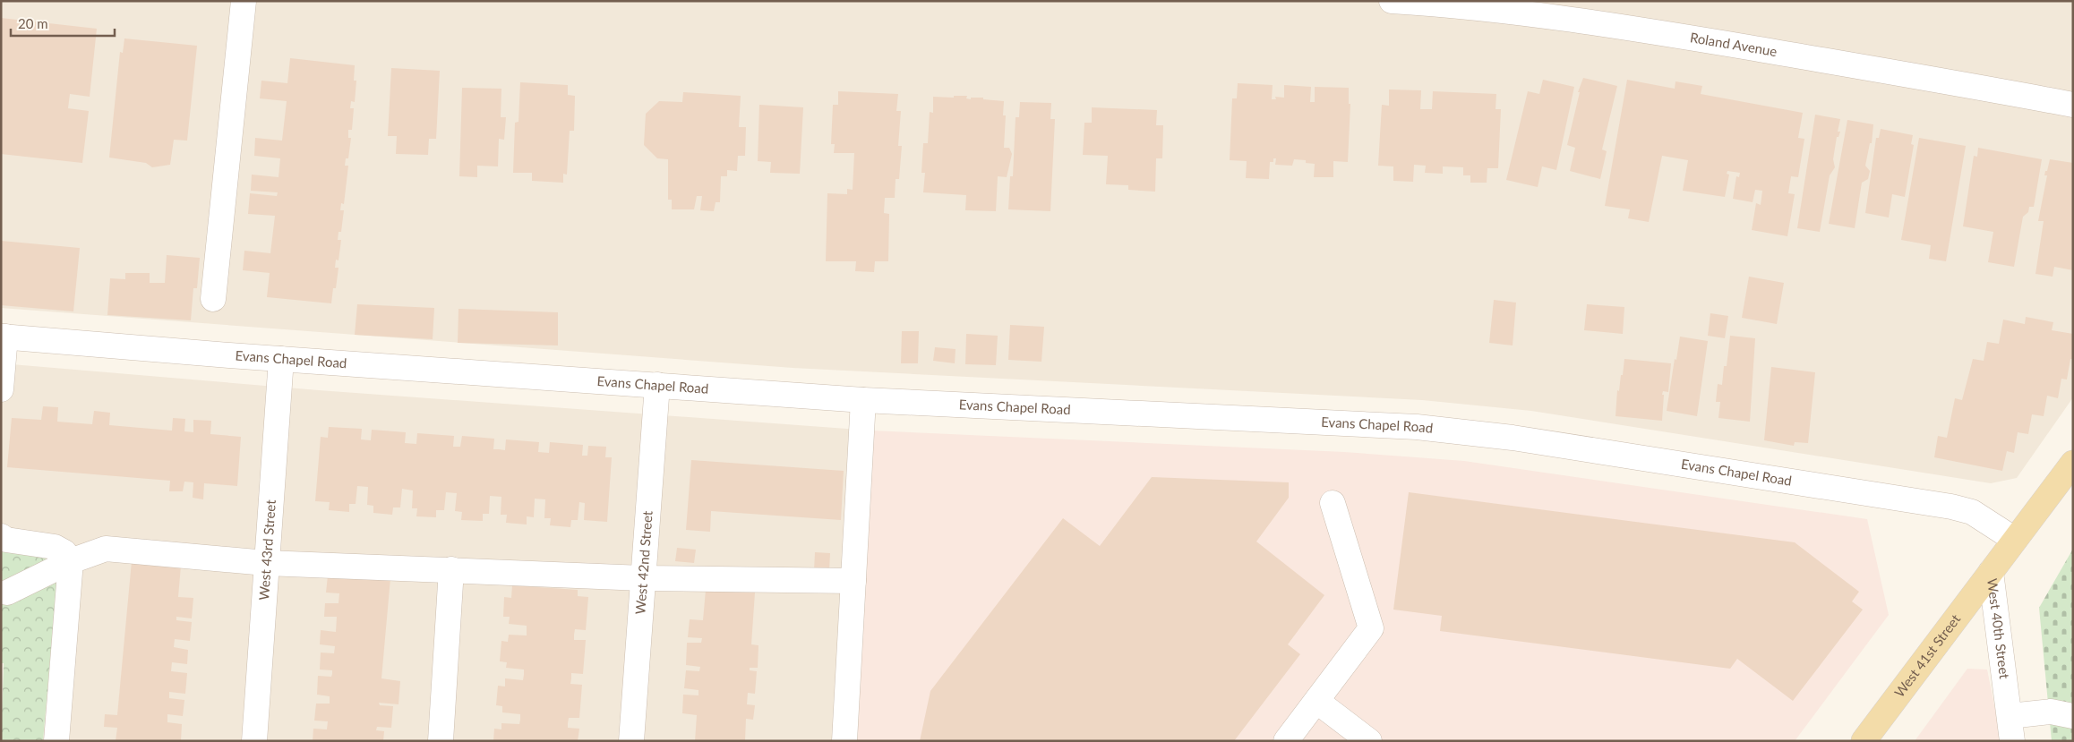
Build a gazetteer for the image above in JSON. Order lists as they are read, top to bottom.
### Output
{
  "streets": {
    "main road": ["West 40th Street", "West 41st Street"],
    "street": [
      "Roland Avenue",
      "Evans Chapel Road",
      "West 43rd Street",
      "West 42nd Street"
    ]
  },
  "crossings": [
    ["Evans Chapel Road", "West 43rd Street"],
    ["Evans Chapel Road", "West 42nd Street"],
    ["Evans Chapel Road", "West 40th Street"],
    ["West 40th Street", "West 41st Street"]
  ],
  "scale_bar": "20 m"
}
